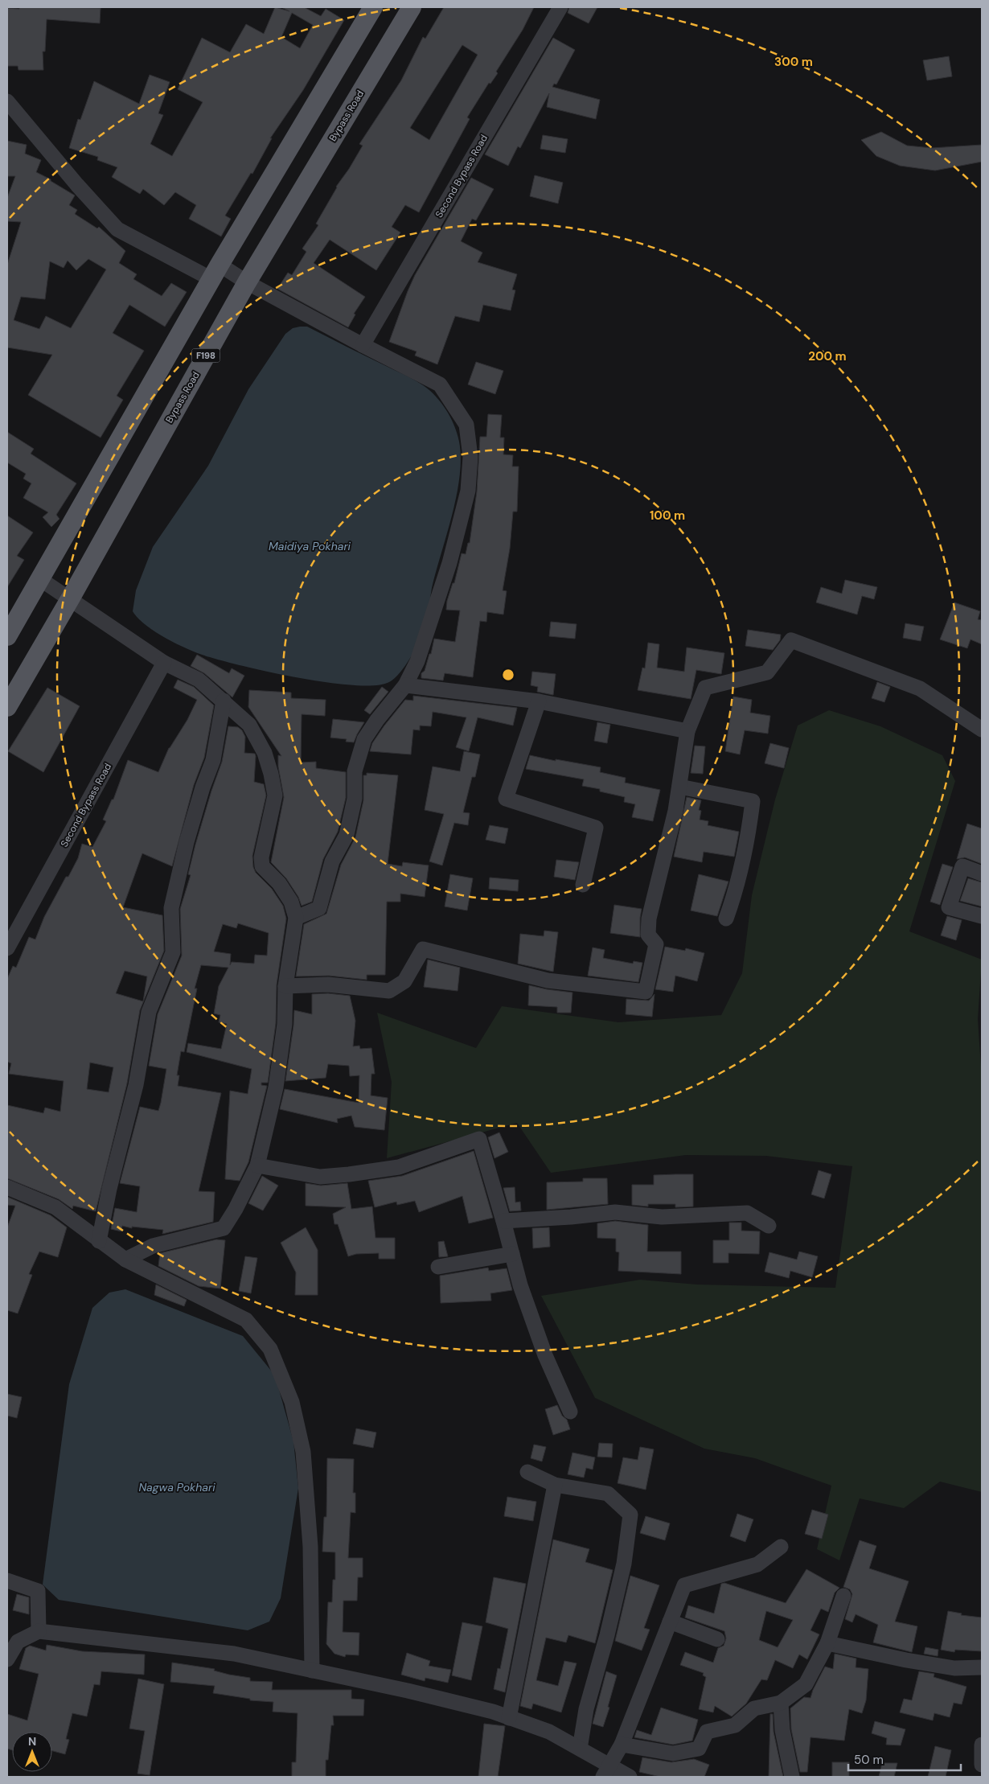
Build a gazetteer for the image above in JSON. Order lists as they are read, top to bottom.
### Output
{
  "streets": {
    "main road": ["Bypass Road", "F198"],
    "street": ["Second Bypass Road"]
  },
  "water": ["Maidiya Pokhari", "Nagwa Pokhari"],
  "scale_bar": "50 m",
  "north": "top",
  "rings": ["300 m", "200 m", "100 m"]
}
